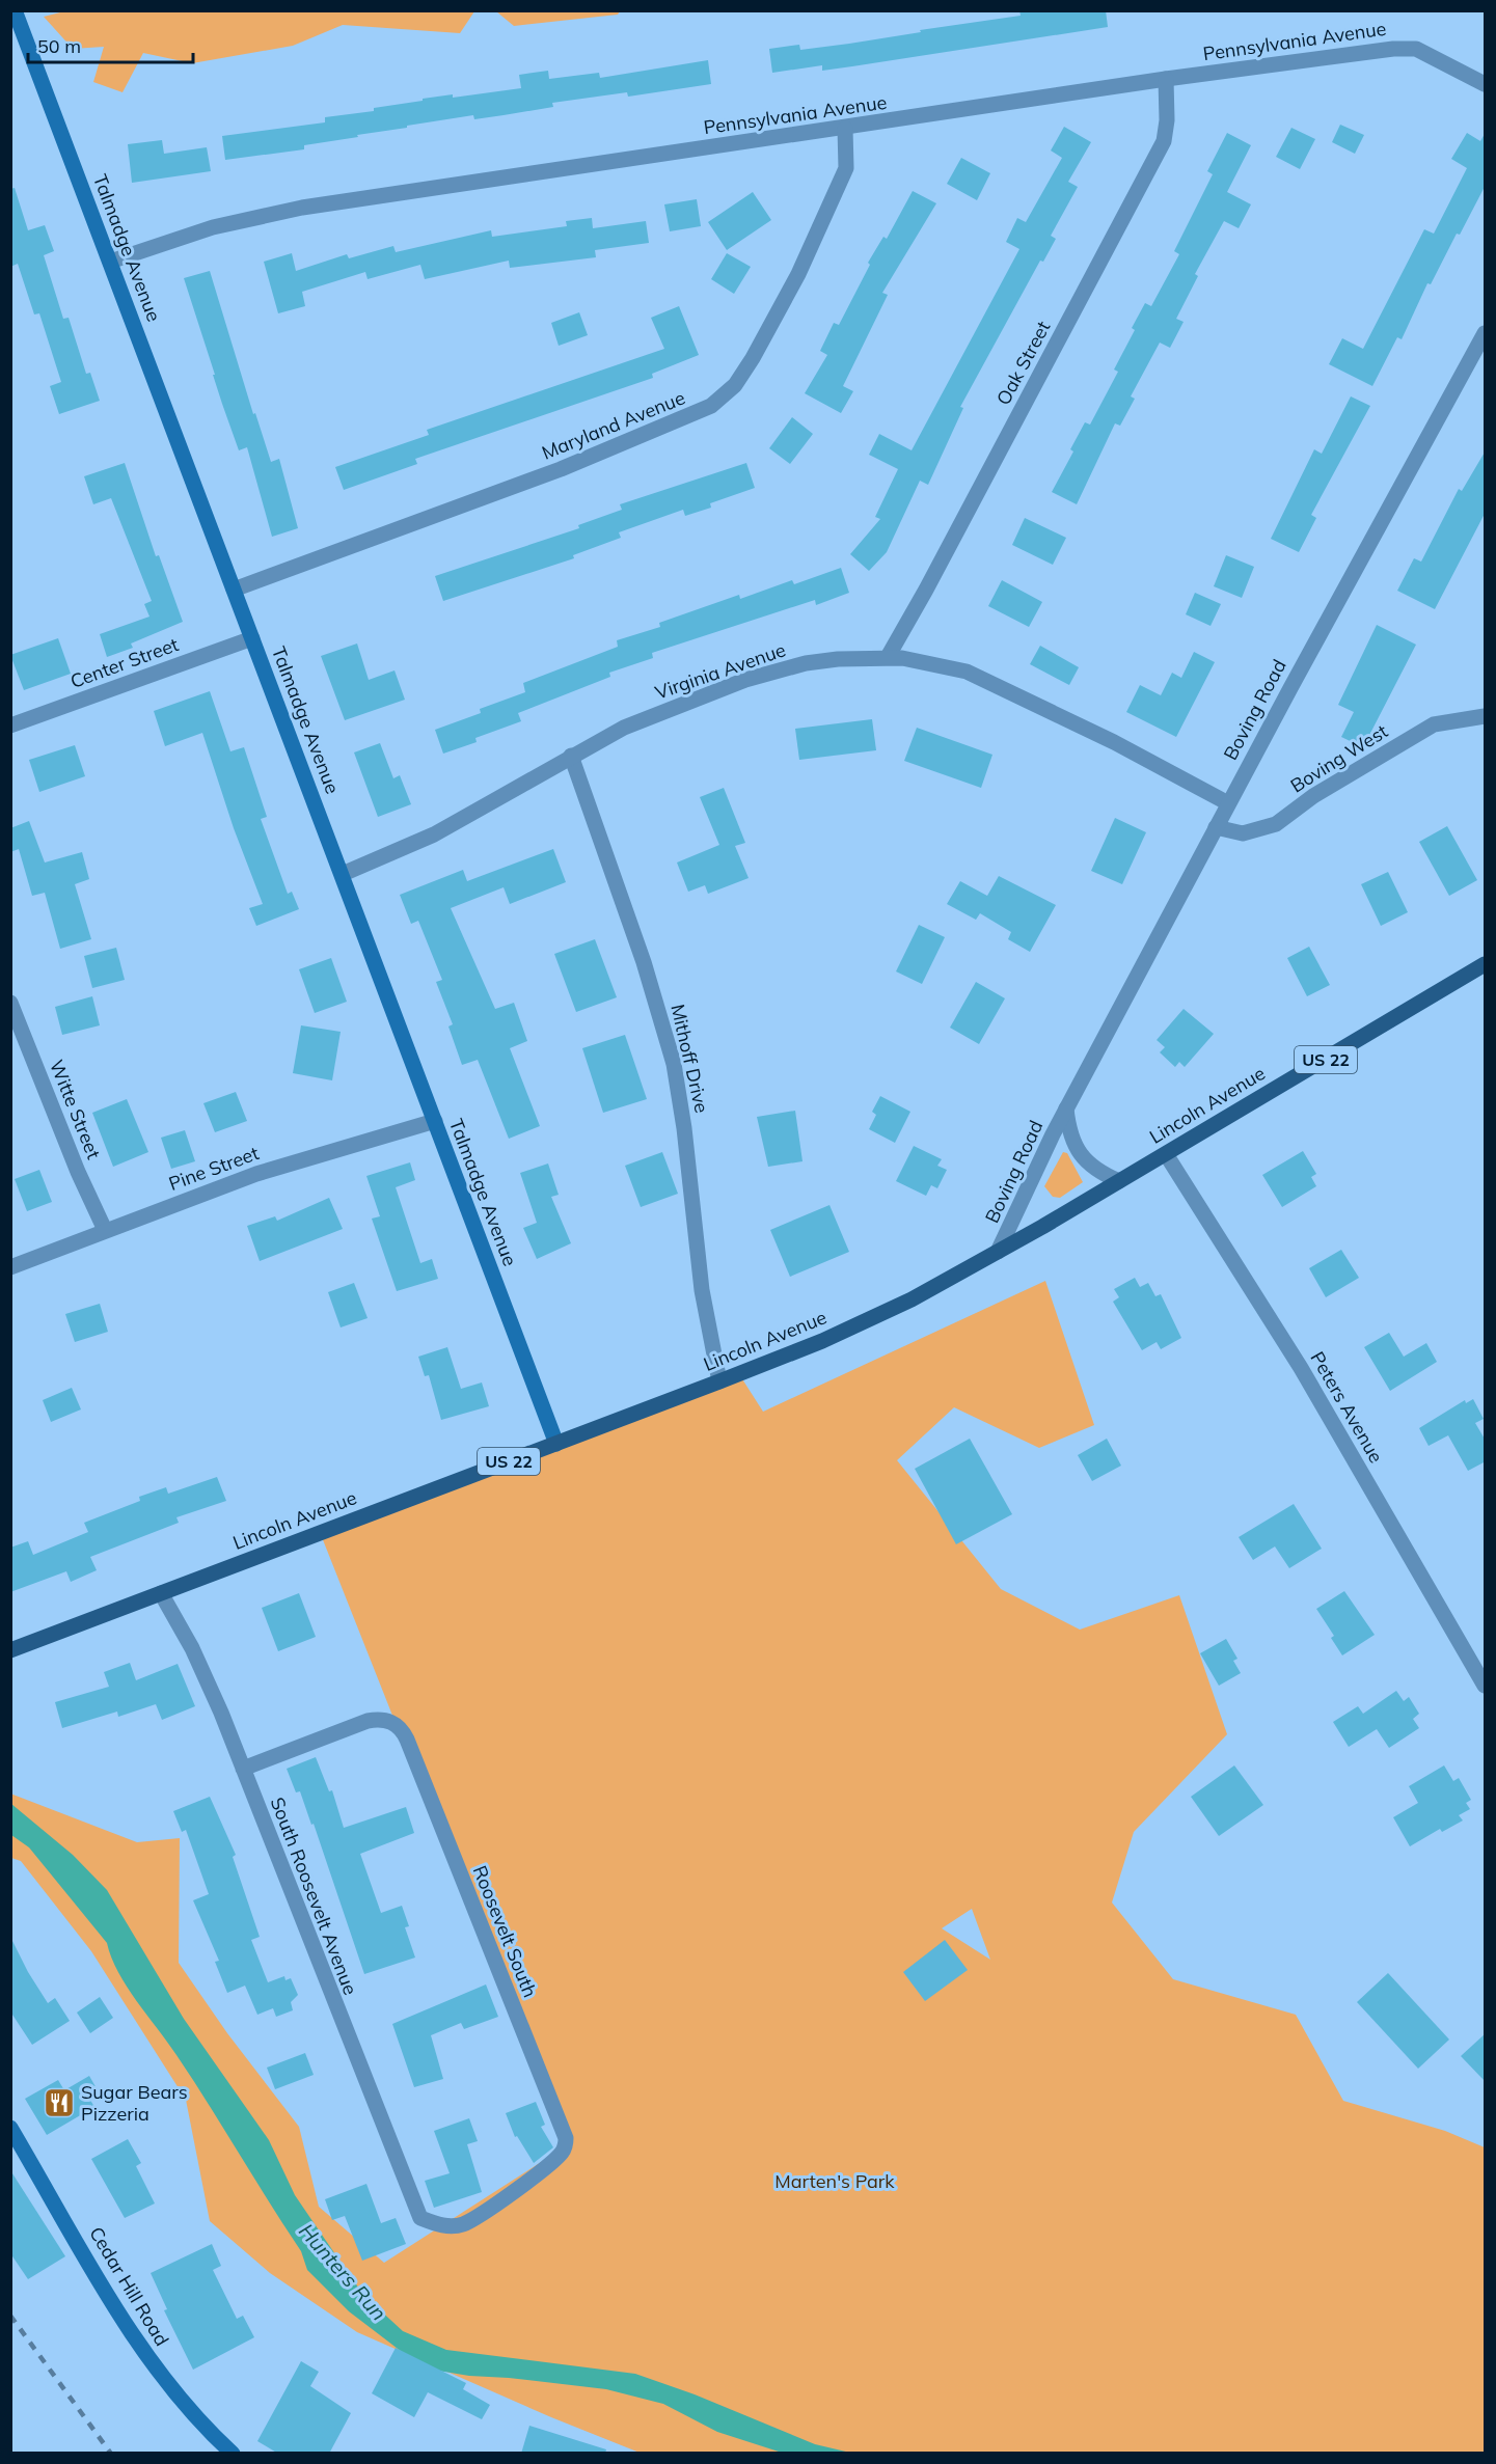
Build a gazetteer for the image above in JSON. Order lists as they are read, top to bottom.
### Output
{
  "streets": {
    "main road": ["US 22", "Lincoln Avenue"],
    "street": [
      "Pennsylvania Avenue",
      "Talmadge Avenue",
      "Oak Street",
      "Maryland Avenue",
      "Center Street",
      "Virginia Avenue",
      "Boving Road",
      "Boving West",
      "Mithoff Drive",
      "Witte Street",
      "Pine Street",
      "Peters Avenue",
      "South Roosevelt Avenue",
      "Roosevelt South",
      "Cedar Hill Road"
    ]
  },
  "crossings": [
    ["Pennsylvania Avenue", "Talmadge Avenue"],
    ["Pennsylvania Avenue", "Oak Street"],
    ["Pennsylvania Avenue", "Maryland Avenue"],
    ["Talmadge Avenue", "Maryland Avenue"],
    ["Talmadge Avenue", "Center Street"],
    ["Talmadge Avenue", "Virginia Avenue"],
    ["Talmadge Avenue", "Lincoln Avenue"],
    ["Talmadge Avenue", "Pine Street"],
    ["Oak Street", "Virginia Avenue"],
    ["Virginia Avenue", "Boving Road"],
    ["Virginia Avenue", "Mithoff Drive"],
    ["Boving Road", "Boving West"],
    ["Boving Road", "Lincoln Avenue"],
    ["Mithoff Drive", "Lincoln Avenue"],
    ["Lincoln Avenue", "Peters Avenue"],
    ["Lincoln Avenue", "South Roosevelt Avenue"],
    ["Witte Street", "Pine Street"],
    ["South Roosevelt Avenue", "Roosevelt South"]
  ],
  "water": ["Hunters Run"],
  "parks": ["Marten's Park"],
  "places": {
    "restaurant": ["Sugar Bears Pizzeria"]
  },
  "scale_bar": "50 m"
}
